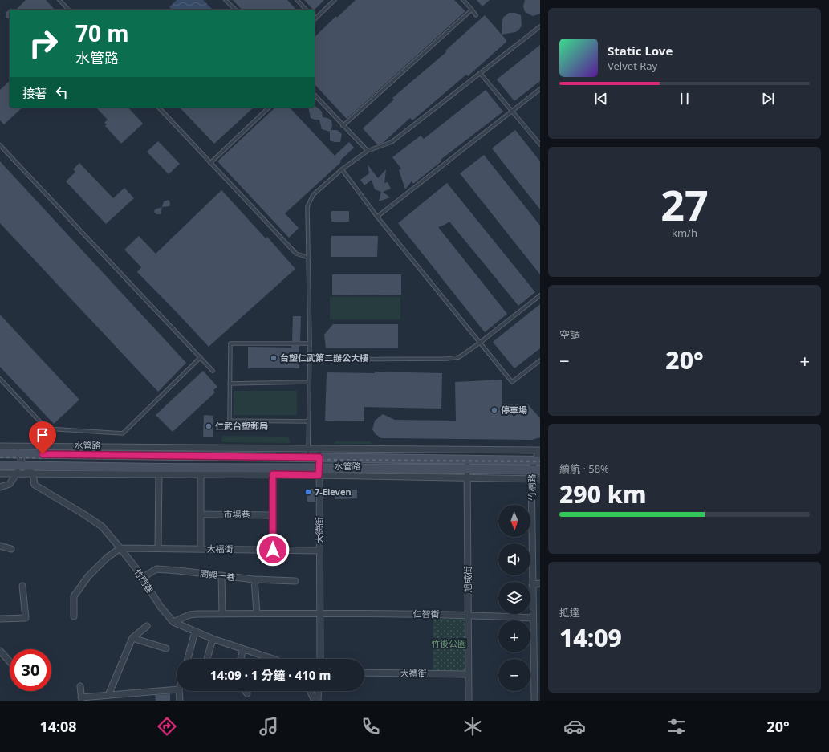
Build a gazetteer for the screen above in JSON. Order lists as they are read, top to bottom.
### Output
{
  "streets": {
    "street": [
      "水管路",
      "竹楠路",
      "市場巷",
      "大德街",
      "大福街",
      "閤興一巷",
      "旭成街",
      "竹門巷",
      "仁智街",
      "大禮街"
    ]
  },
  "crossings": [
    ["水管路", "竹楠路"],
    ["水管路", "大德街"],
    ["水管路", "旭成街"],
    ["水管路", "竹門巷"],
    ["竹楠路", "仁智街"],
    ["大德街", "大福街"],
    ["大德街", "仁智街"],
    ["大福街", "竹門巷"],
    ["閤興一巷", "竹門巷"],
    ["旭成街", "仁智街"],
    ["旭成街", "大禮街"]
  ],
  "parks": ["竹後公園"],
  "places": [
    "台塑仁武第二辦公大樓",
    "停車場",
    "仁武台塑郵局",
    "7-Eleven"
  ],
  "north": "bottom",
  "page": {
    "turn": ["70 m", "水管路"],
    "song": ["Static Love", "Velvet Ray"],
    "then": "接著",
    "tile": [
      ["27", "km/h"],
      "空調",
      ["續航 · 58%", "290 km"],
      ["抵達", "14:09"]
    ],
    "heat": ["−", "20°", "+"],
    "map_buttons": ["+", "−"],
    "limit": "30",
    "trip": "14:09 · 1 分鐘 · 410 m",
    "tabs": ["14:08", "20°"]
  }
}
